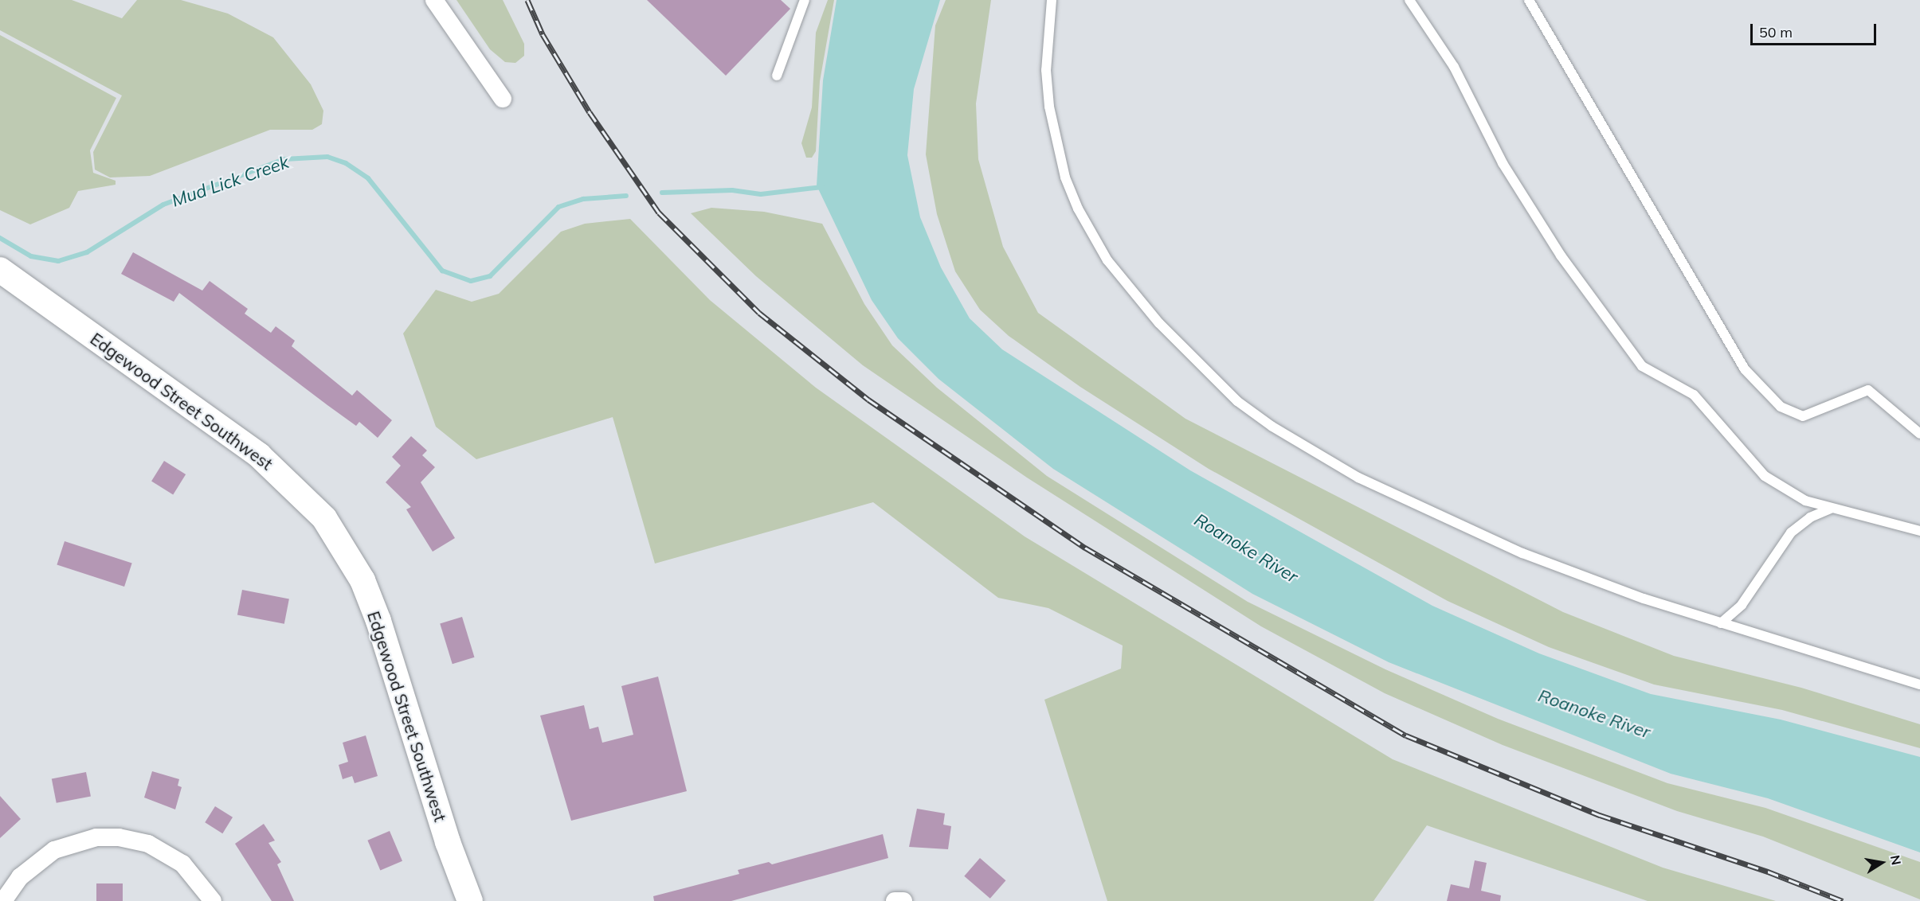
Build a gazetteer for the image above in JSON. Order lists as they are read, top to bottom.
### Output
{
  "streets": {
    "street": ["Edgewood Street Southwest"]
  },
  "water": ["Mud Lick Creek", "Roanoke River"],
  "scale_bar": "50 m",
  "north": "right"
}
